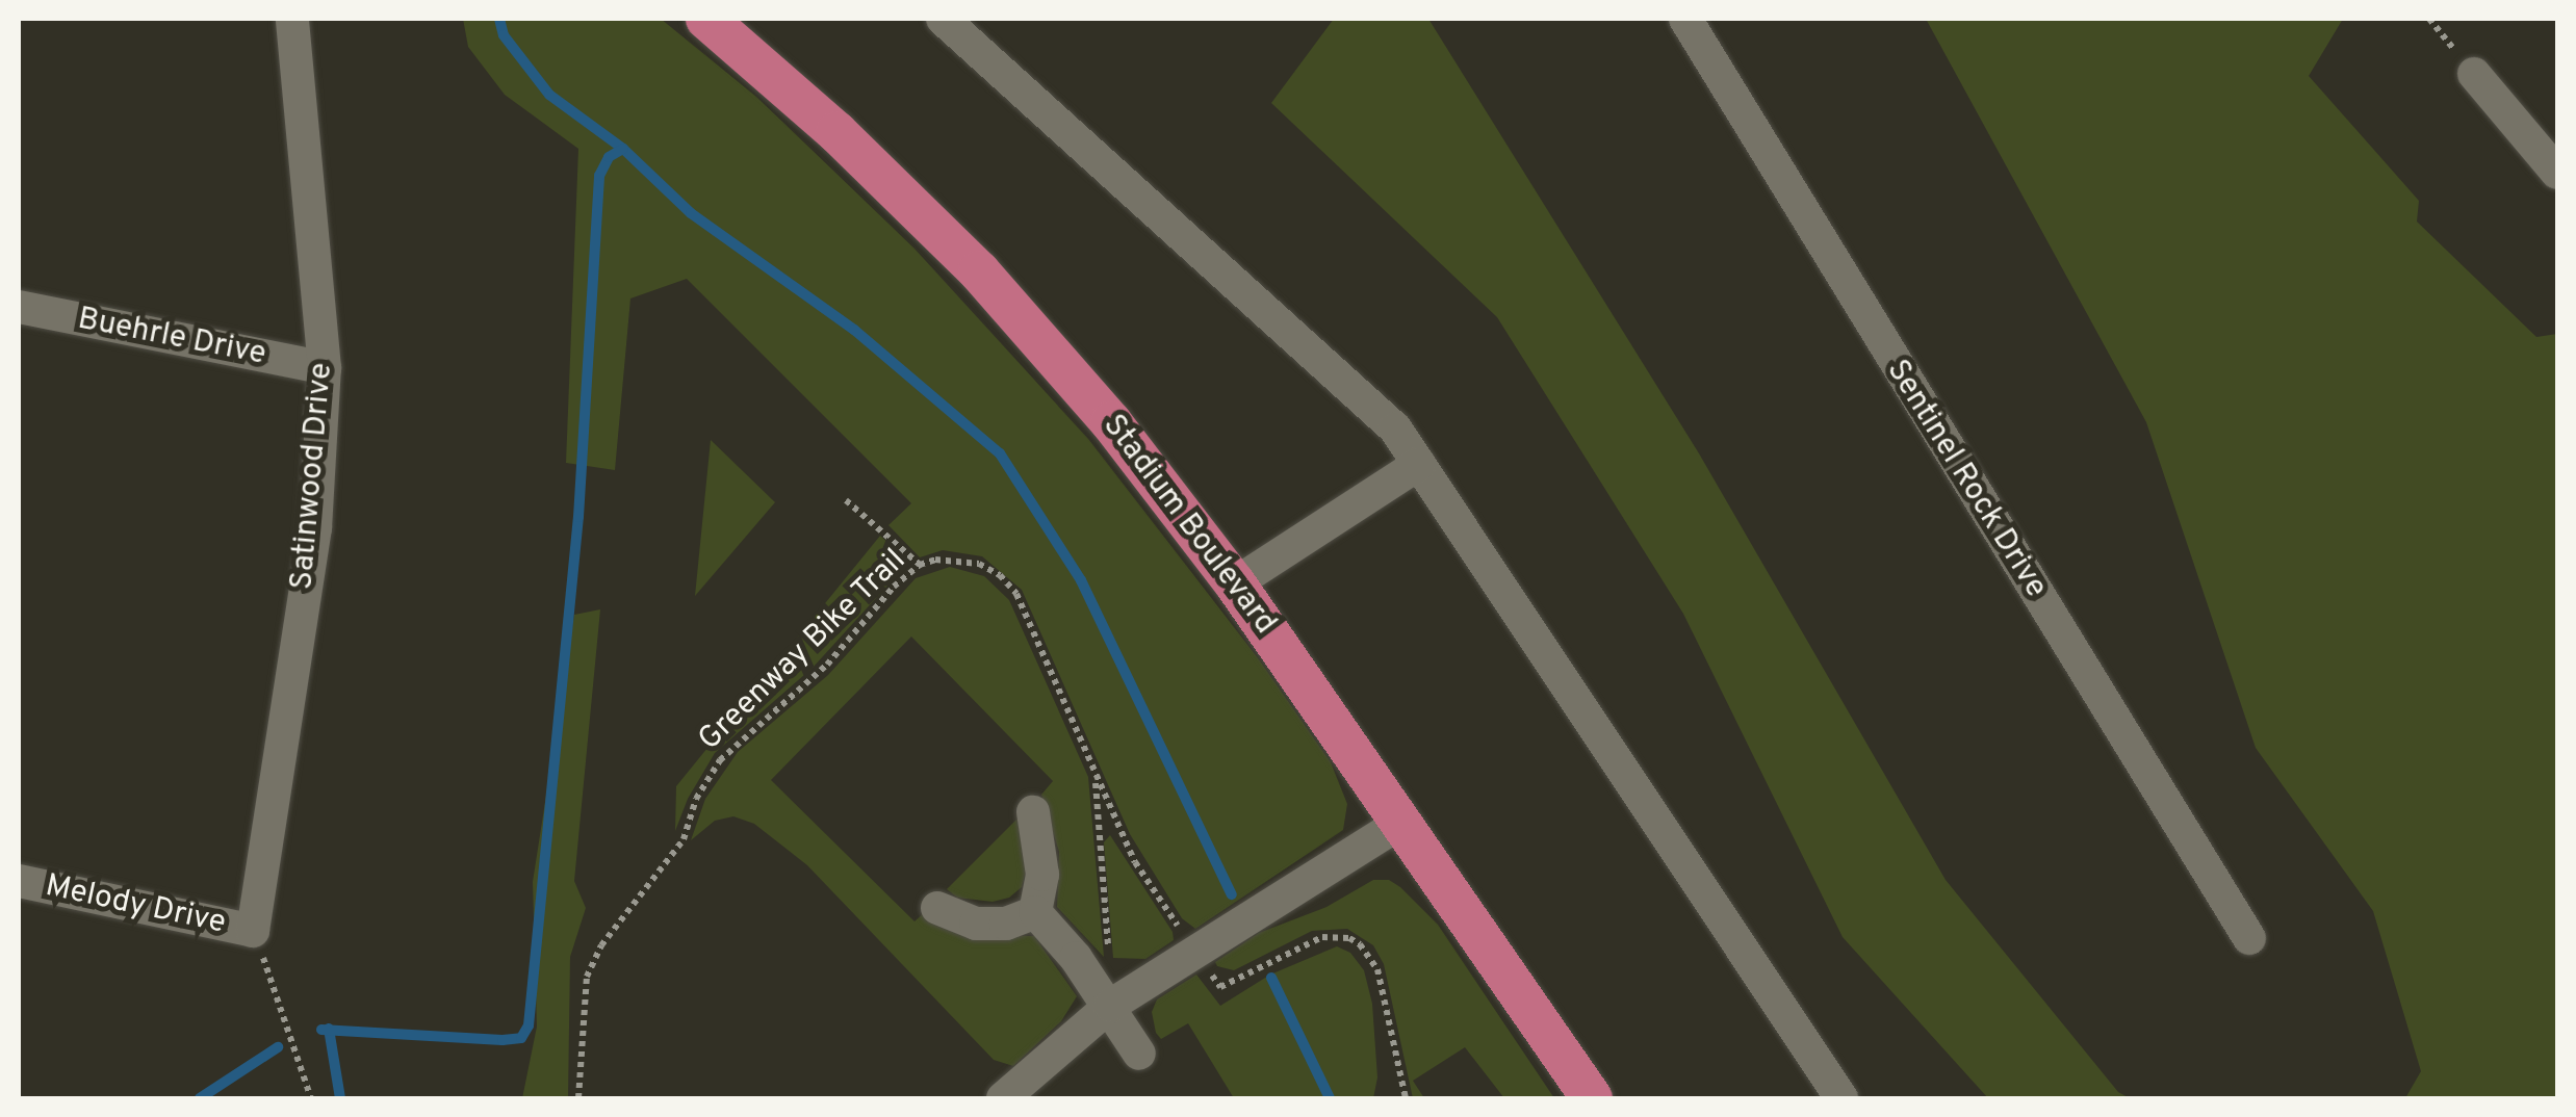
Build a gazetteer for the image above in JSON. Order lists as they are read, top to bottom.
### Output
{
  "streets": {
    "main road": ["Stadium Boulevard"],
    "street": [
      "Buehrle Drive",
      "Satinwood Drive",
      "Sentinel Rock Drive",
      "Melody Drive"
    ],
    "path": ["Greenway Bike Trail"]
  },
  "crossings": [
    ["Buehrle Drive", "Satinwood Drive"],
    ["Satinwood Drive", "Melody Drive"]
  ]
}
